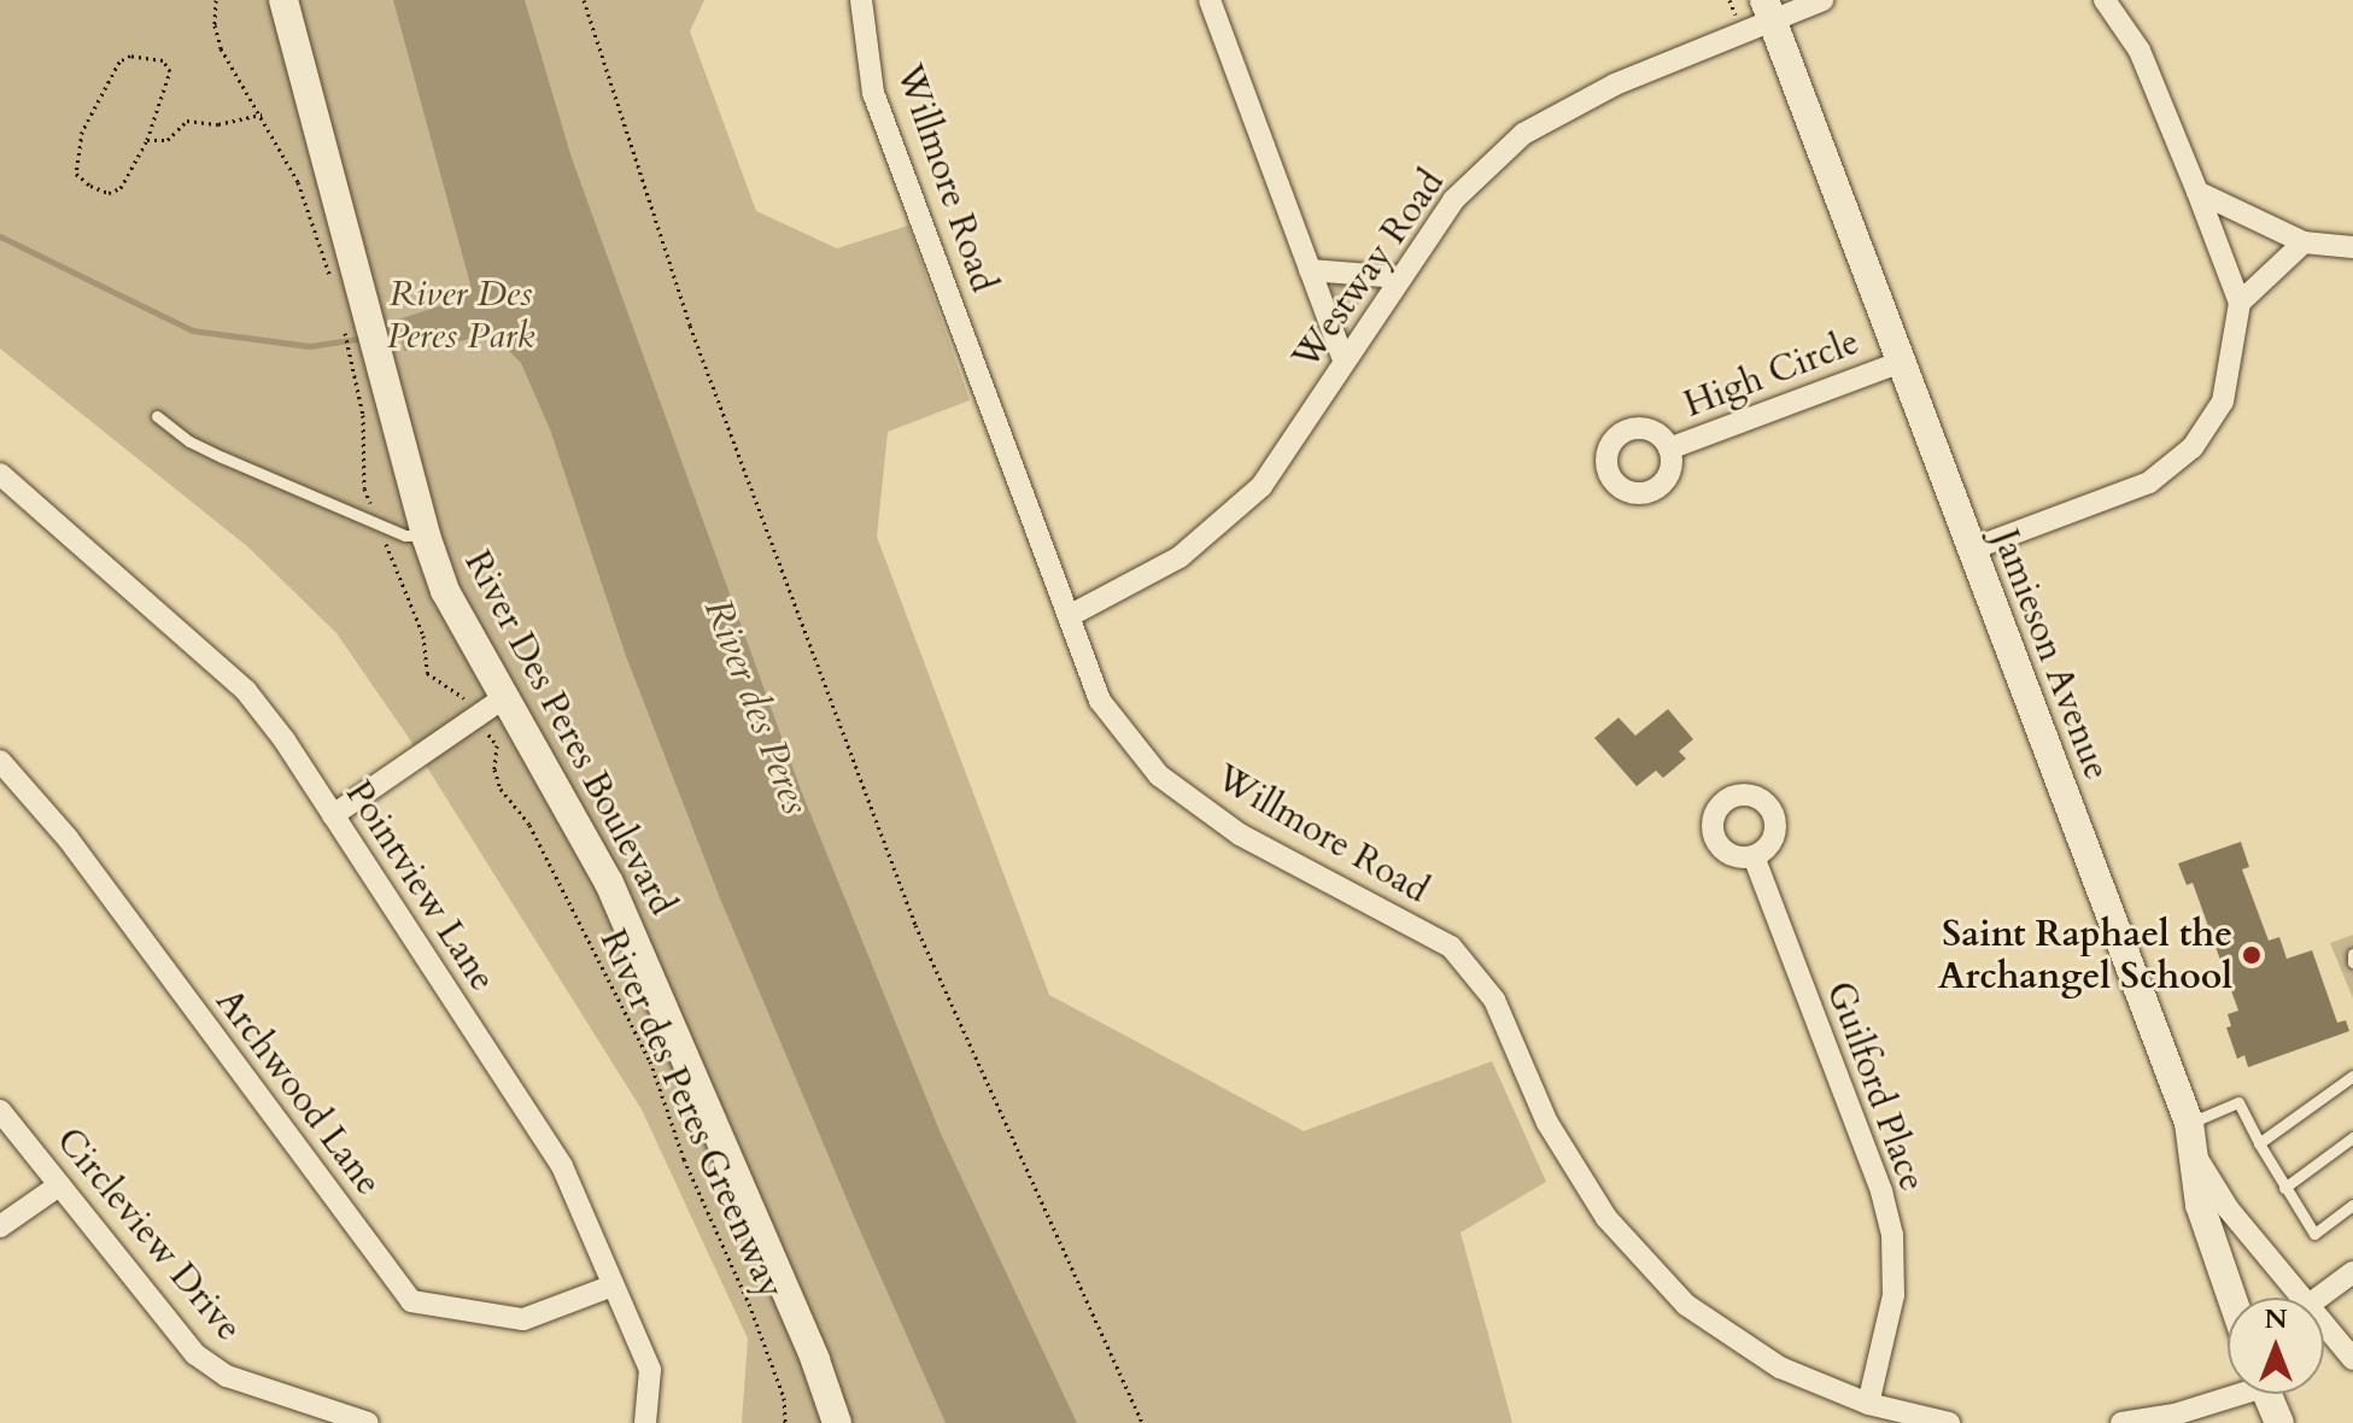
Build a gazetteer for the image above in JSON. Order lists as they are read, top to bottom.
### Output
{
  "streets": {
    "main road": ["Jamieson Avenue", "River Des Peres Boulevard"],
    "street": [
      "Willmore Road",
      "Westway Road",
      "High Circle",
      "Pointview Lane",
      "Guilford Place",
      "Archwood Lane",
      "Circleview Drive"
    ],
    "path": ["River des Peres Greenway"]
  },
  "crossings": [
    ["Willmore Road", "Westway Road"],
    ["Willmore Road", "Guilford Place"],
    ["Westway Road", "Jamieson Avenue"],
    ["High Circle", "Jamieson Avenue"],
    ["Pointview Lane", "Archwood Lane"]
  ],
  "water": ["River des Peres"],
  "parks": ["River Des Peres Park"],
  "places": ["Saint Raphael the Archangel School"],
  "north": "top"
}
